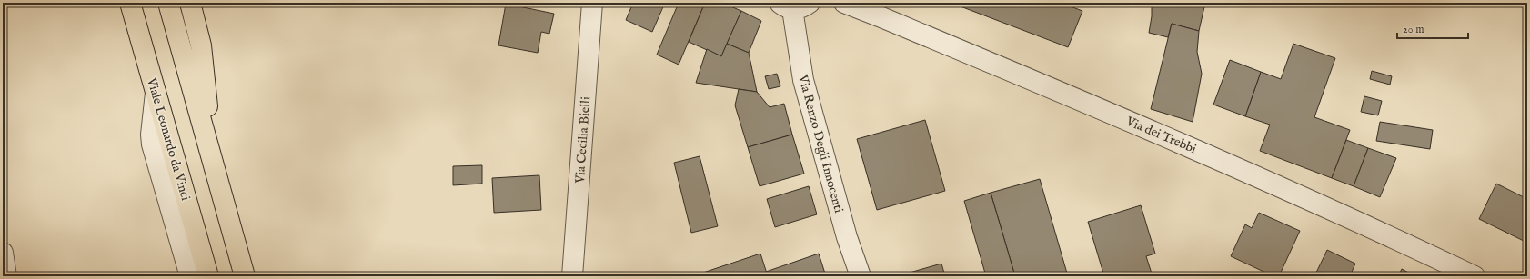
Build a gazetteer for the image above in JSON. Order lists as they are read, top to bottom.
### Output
{
  "streets": {
    "highway": ["Viale Leonardo da Vinci"],
    "street": ["Via dei Trebbi", "Via Cecilia Bielli", "Via Renzo Degli Innocenti"]
  },
  "scale_bar": "20 m"
}
